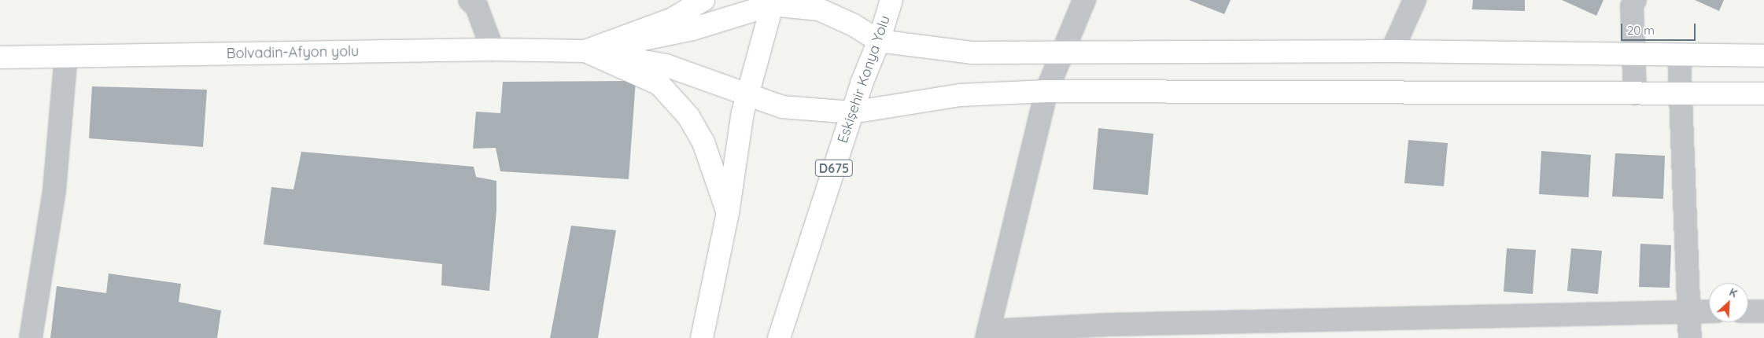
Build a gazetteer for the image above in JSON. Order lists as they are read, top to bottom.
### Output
{
  "streets": {
    "main road": ["Bolvadin-Afyon yolu", "Eskişehir Konya Yolu", "D675"]
  },
  "scale_bar": "20 m",
  "north": "top right"
}
